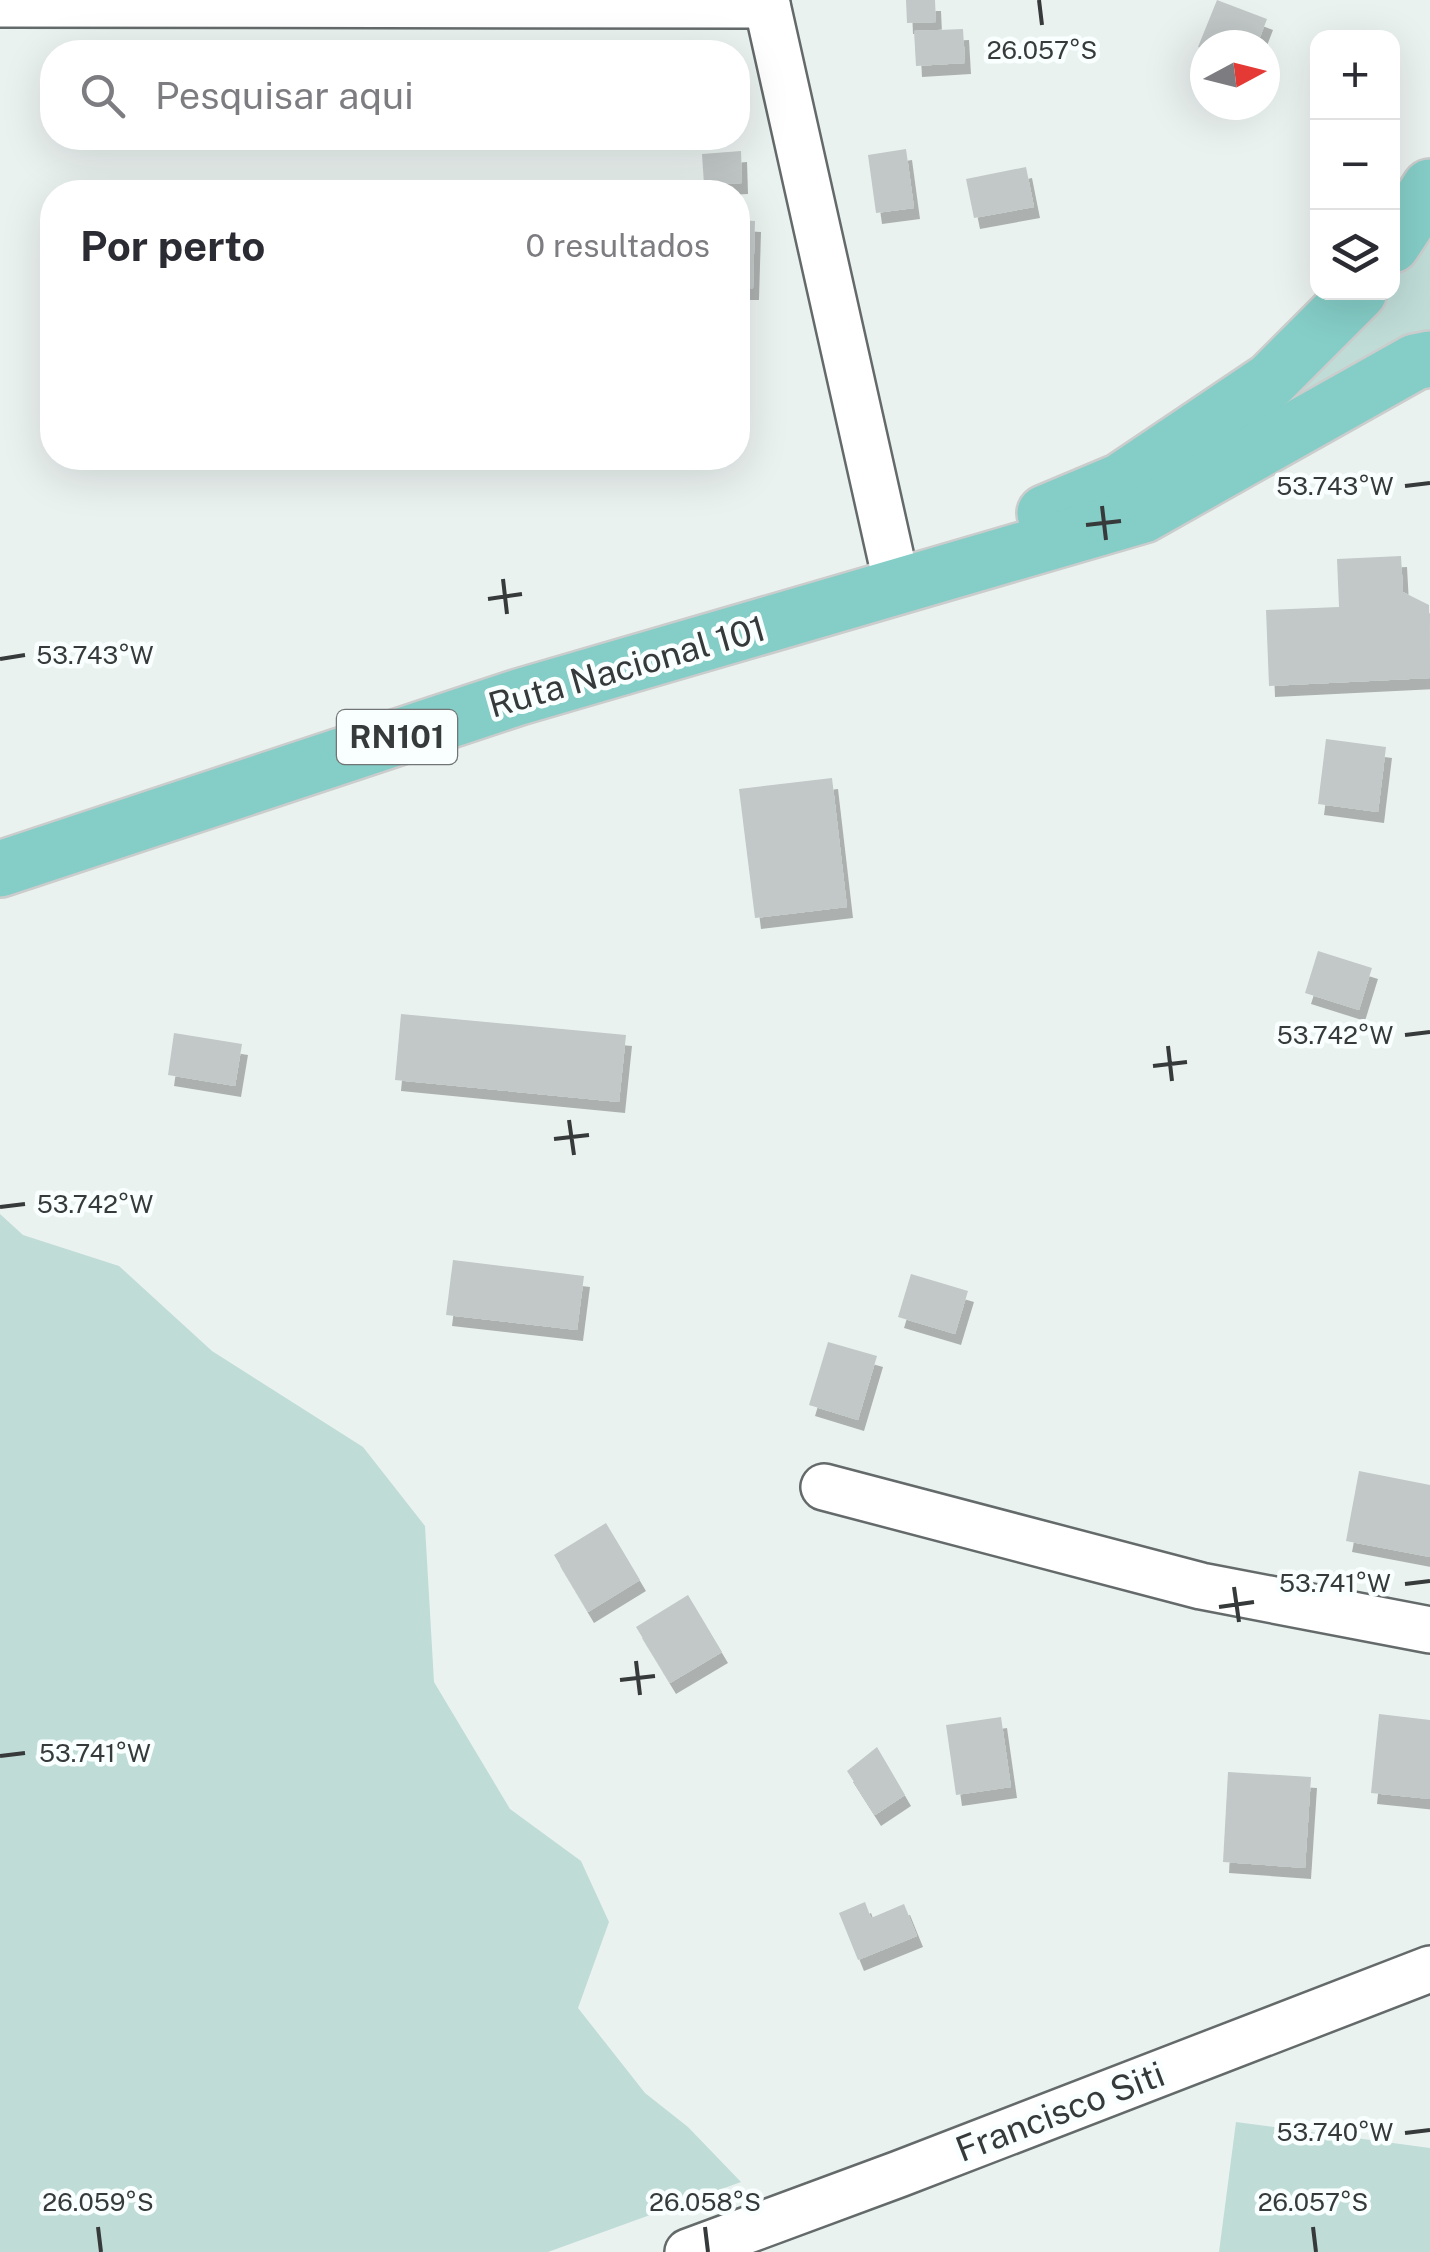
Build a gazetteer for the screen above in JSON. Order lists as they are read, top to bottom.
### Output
{
  "streets": {
    "main road": ["Ruta Nacional 101", "RN101"],
    "street": ["Francisco Siti"]
  },
  "north": "right",
  "page": {
    "map_buttons": ["+", "−"],
    "search": "Pesquisar aqui",
    "heading": ["Por perto", "0 resultados"]
  },
  "coordinates": [
    "26.057°S",
    "53.743°W",
    "53.742°W",
    "53.741°W",
    "53.740°W",
    "26.059°S",
    "26.058°S"
  ]
}
